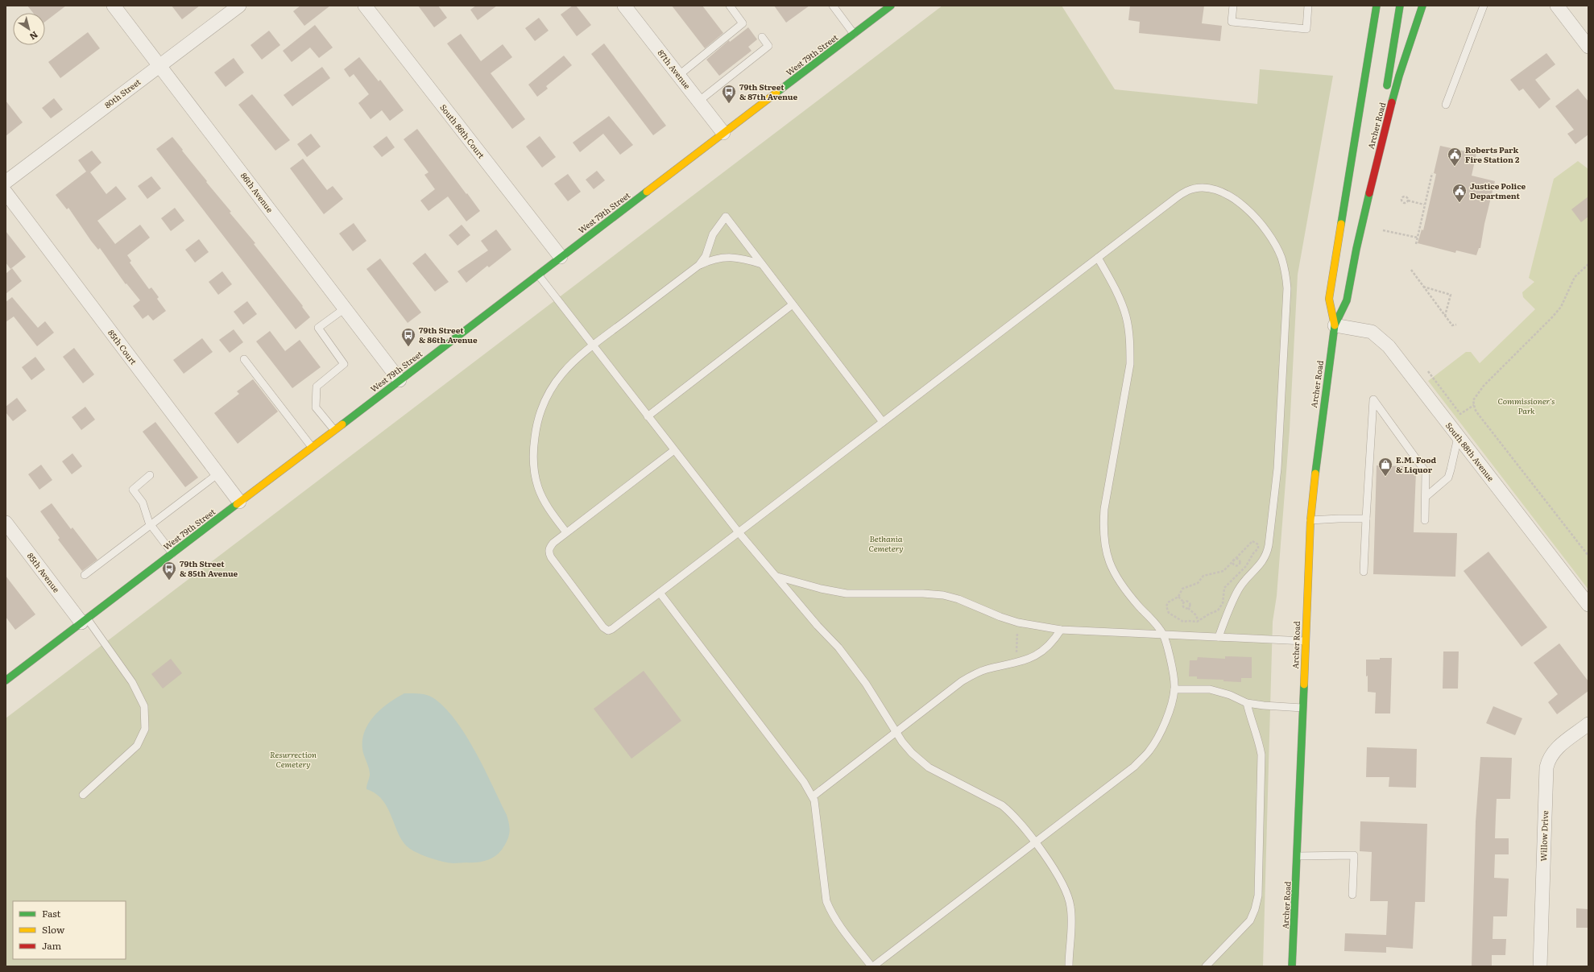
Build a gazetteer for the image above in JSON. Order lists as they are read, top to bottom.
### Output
{
  "streets": {
    "main road": ["West 79th Street", "Archer Road"],
    "street": [
      "87th Avenue",
      "80th Street",
      "South 86th Court",
      "86th Avenue",
      "85th Court",
      "South 88th Avenue",
      "85th Avenue",
      "Willow Drive"
    ]
  },
  "crossings": [
    ["West 79th Street", "87th Avenue"],
    ["West 79th Street", "South 86th Court"],
    ["West 79th Street", "86th Avenue"],
    ["West 79th Street", "85th Court"],
    ["West 79th Street", "85th Avenue"],
    ["80th Street", "86th Avenue"],
    ["Archer Road", "South 88th Avenue"]
  ],
  "parks": ["Commissioner's Park", "Bethania Cemetery", "Resurrection Cemetery"],
  "places": {
    "bus stop": ["79th Street & 87th Avenue", "79th Street & 86th Avenue", "79th Street & 85th Avenue"],
    "public building": ["Roberts Park Fire Station 2", "Justice Police Department"],
    "shop": ["E.M. Food & Liquor"]
  },
  "legend": ["Fast", "Slow", "Jam"],
  "north": "bottom right"
}
